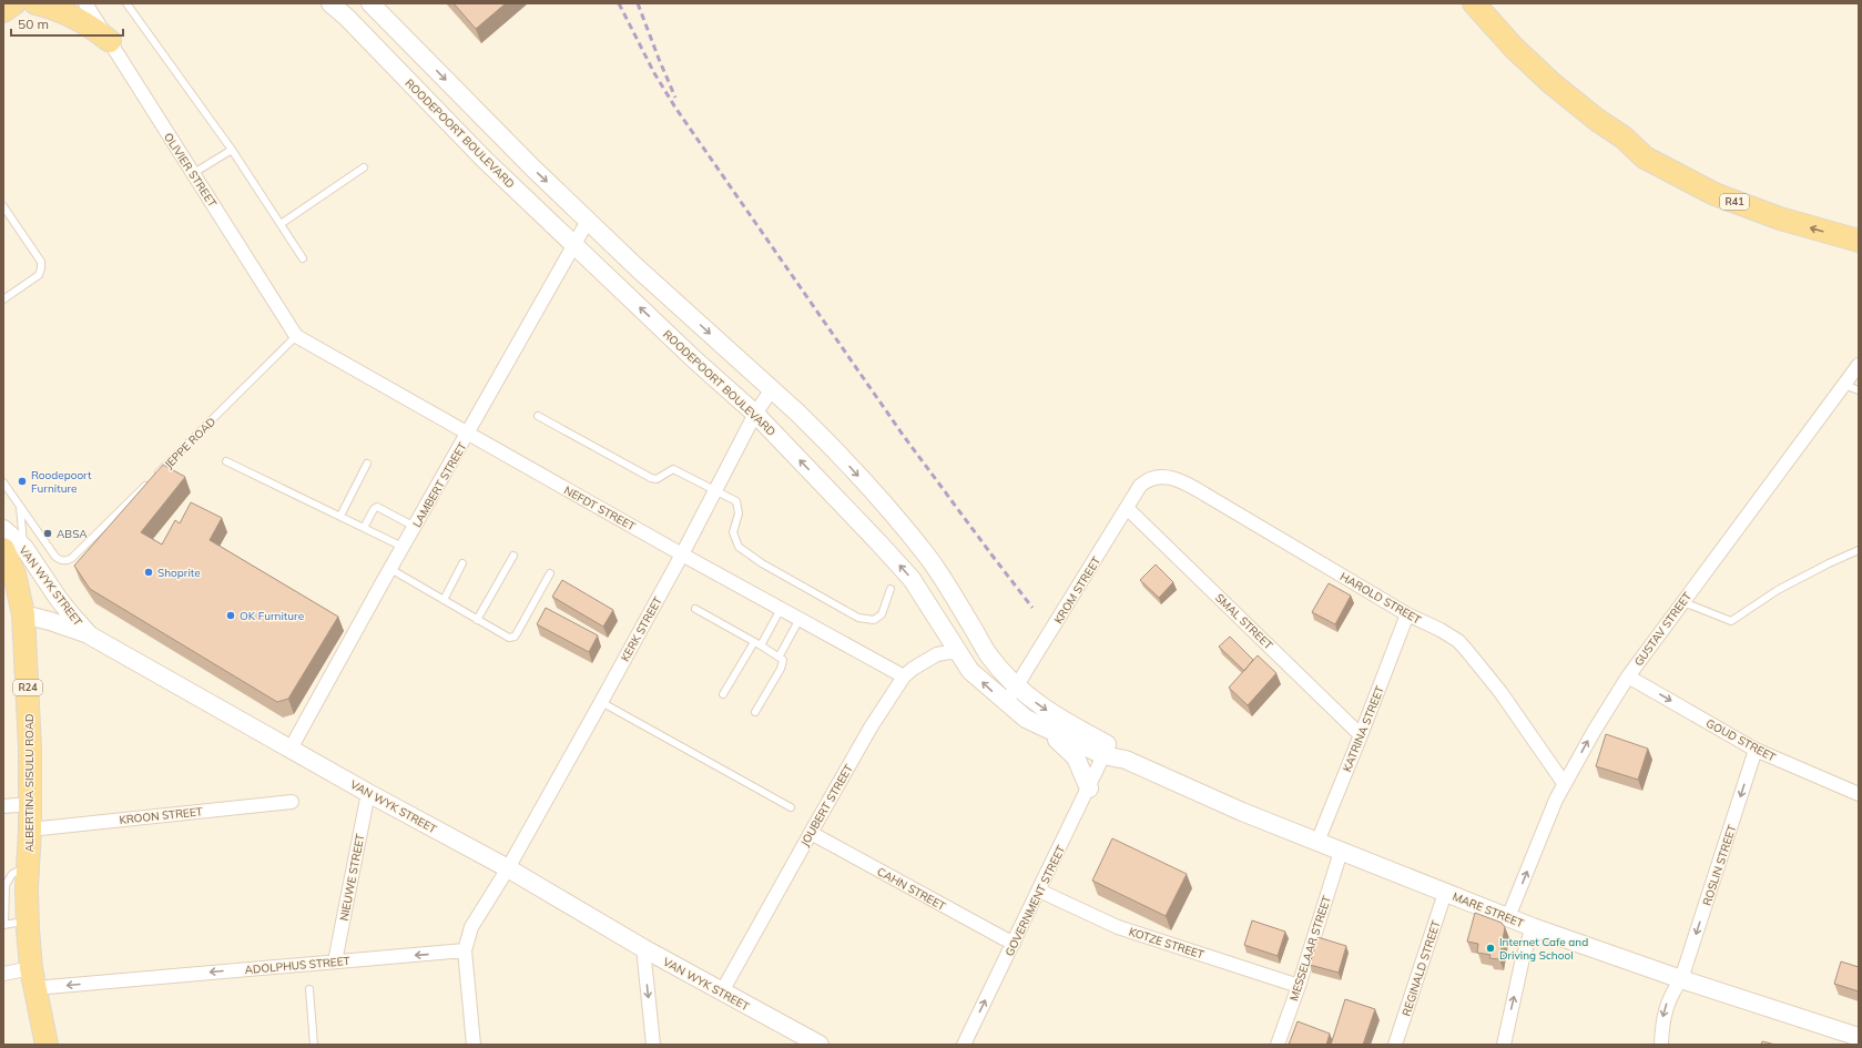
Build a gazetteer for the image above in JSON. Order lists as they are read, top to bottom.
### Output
{
  "streets": {
    "main road": ["R41", "R24", "ALBERTINA SISULU ROAD"],
    "street": [
      "ROODEPOORT BOULEVARD",
      "OLIVIER STREET",
      "LAMBERT STREET",
      "NEFDT STREET",
      "VAN WYK STREET",
      "KROM STREET",
      "HAROLD STREET",
      "SMAL STREET",
      "KERK STREET",
      "GUSTAV STREET",
      "KATRINA STREET",
      "GOUD STREET",
      "JOUBERT STREET",
      "KROON STREET",
      "ROSLIN STREET",
      "NIEUWE STREET",
      "CAHN STREET",
      "GOVERNMENT STREET",
      "MARE STREET",
      "KOTZE STREET",
      "MESSELAAR STREET",
      "ADOLPHUS STREET",
      "REGINALD STREET"
    ],
    "lane": ["JEPPE ROAD"]
  },
  "crossings": [
    ["ROODEPOORT BOULEVARD", "LAMBERT STREET"],
    ["ROODEPOORT BOULEVARD", "KROM STREET"],
    ["ROODEPOORT BOULEVARD", "KERK STREET"],
    ["ROODEPOORT BOULEVARD", "JOUBERT STREET"],
    ["ROODEPOORT BOULEVARD", "GOVERNMENT STREET"],
    ["ROODEPOORT BOULEVARD", "MARE STREET"],
    ["OLIVIER STREET", "JEPPE ROAD"],
    ["OLIVIER STREET", "NEFDT STREET"],
    ["JEPPE ROAD", "NEFDT STREET"],
    ["LAMBERT STREET", "NEFDT STREET"],
    ["LAMBERT STREET", "VAN WYK STREET"],
    ["NEFDT STREET", "KERK STREET"],
    ["NEFDT STREET", "JOUBERT STREET"],
    ["VAN WYK STREET", "KERK STREET"],
    ["VAN WYK STREET", "ALBERTINA SISULU ROAD"],
    ["VAN WYK STREET", "JOUBERT STREET"],
    ["VAN WYK STREET", "NIEUWE STREET"],
    ["KROM STREET", "HAROLD STREET"],
    ["KROM STREET", "SMAL STREET"],
    ["HAROLD STREET", "GUSTAV STREET"],
    ["HAROLD STREET", "KATRINA STREET"],
    ["SMAL STREET", "KATRINA STREET"],
    ["GUSTAV STREET", "GOUD STREET"],
    ["GUSTAV STREET", "MARE STREET"],
    ["KATRINA STREET", "MARE STREET"],
    ["GOUD STREET", "ROSLIN STREET"],
    ["ALBERTINA SISULU ROAD", "KROON STREET"],
    ["ALBERTINA SISULU ROAD", "ADOLPHUS STREET"],
    ["JOUBERT STREET", "CAHN STREET"],
    ["ROSLIN STREET", "MARE STREET"],
    ["NIEUWE STREET", "ADOLPHUS STREET"],
    ["CAHN STREET", "GOVERNMENT STREET"],
    ["GOVERNMENT STREET", "MARE STREET"],
    ["GOVERNMENT STREET", "KOTZE STREET"],
    ["MARE STREET", "MESSELAAR STREET"],
    ["MARE STREET", "REGINALD STREET"],
    ["KOTZE STREET", "MESSELAAR STREET"]
  ],
  "one_way": [
    "GUSTAV STREET",
    "GOUD STREET",
    "ROSLIN STREET",
    "ADOLPHUS STREET"
  ],
  "places": [
    "Roodepoort Furniture",
    "ABSA",
    "Shoprite",
    "OK Furniture",
    "Internet Cafe and Driving School"
  ],
  "scale_bar": "50 m"
}
